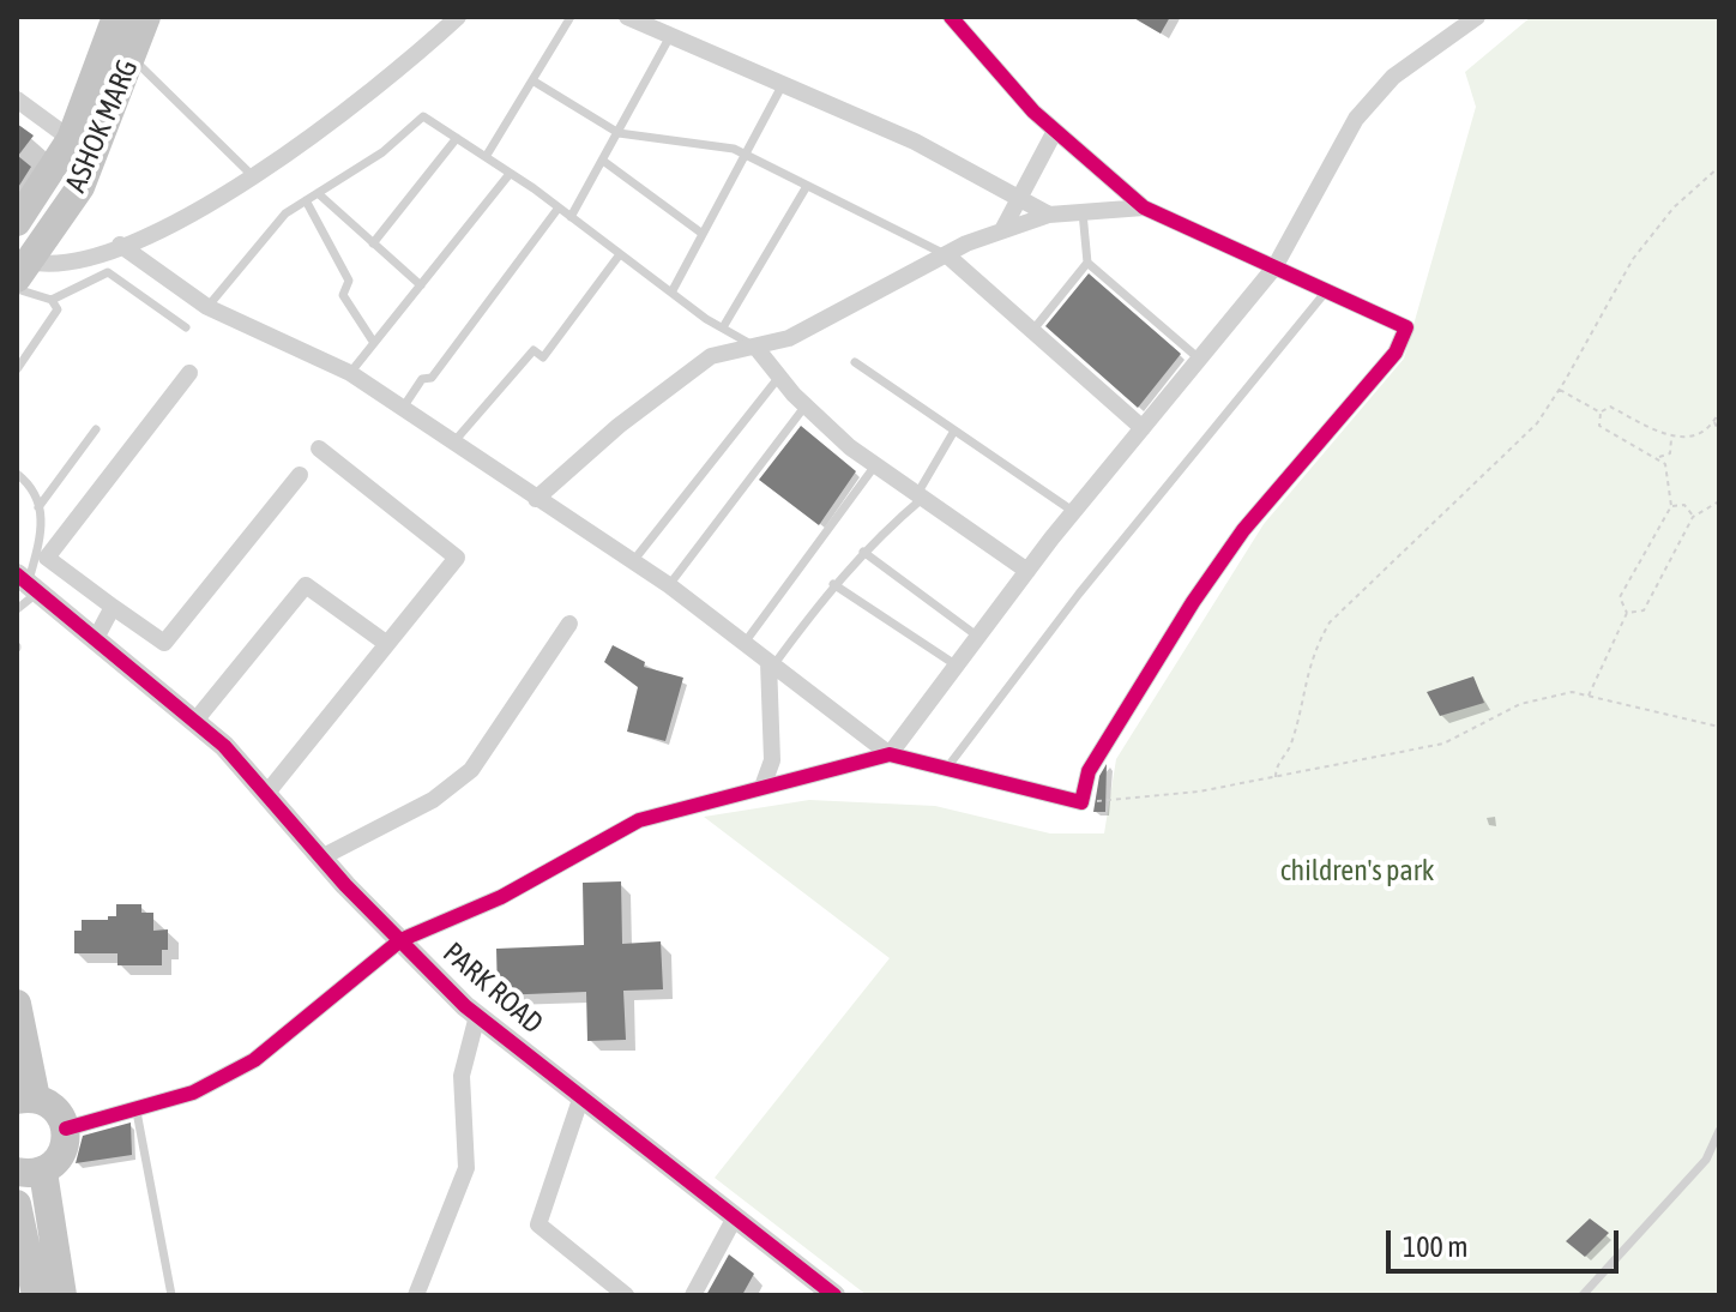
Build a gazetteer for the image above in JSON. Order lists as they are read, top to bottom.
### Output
{
  "streets": {
    "main road": ["ASHOK MARG"],
    "street": ["PARK ROAD"]
  },
  "parks": ["children's park"],
  "scale_bar": "100 m"
}
